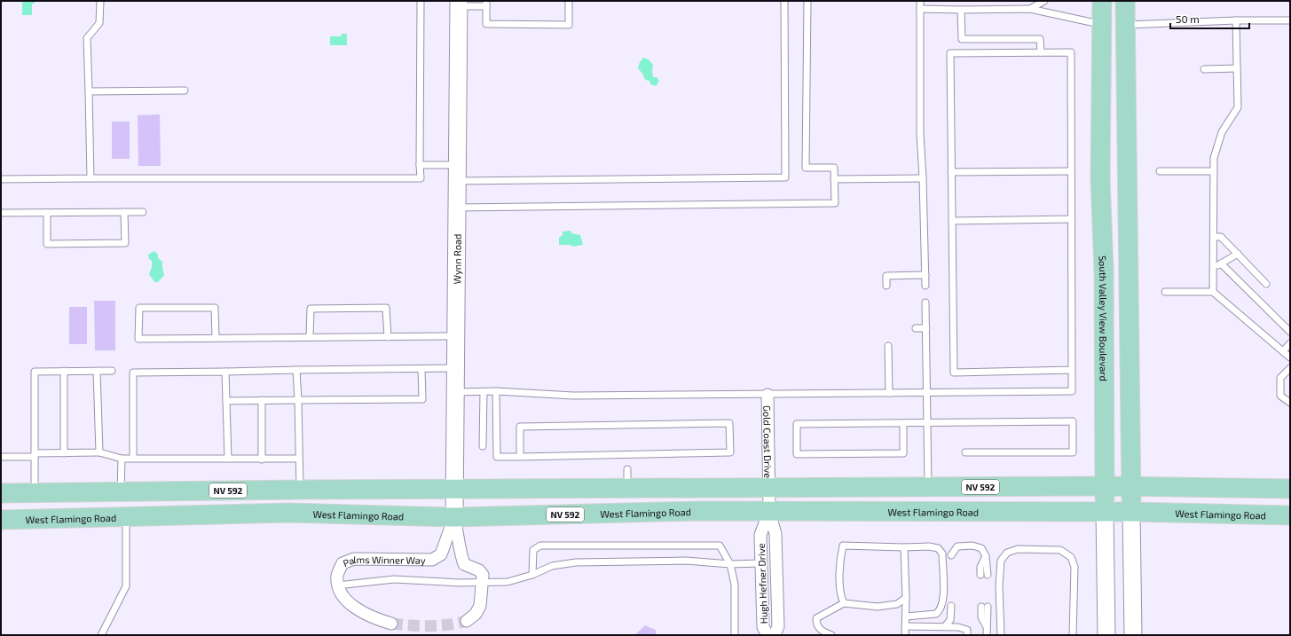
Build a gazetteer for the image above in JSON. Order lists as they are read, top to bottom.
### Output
{
  "streets": {
    "main road": ["South Valley View Boulevard", "NV 592", "West Flamingo Road"],
    "street": [
      "Wynn Road",
      "Gold Coast Drive",
      "Palms Winner Way",
      "Hugh Hefner Drive"
    ]
  },
  "crossings": [
    ["Wynn Road", "NV 592"],
    ["Wynn Road", "West Flamingo Road"],
    ["Wynn Road", "Palms Winner Way"],
    ["South Valley View Boulevard", "NV 592"],
    ["South Valley View Boulevard", "West Flamingo Road"],
    ["Gold Coast Drive", "NV 592"],
    ["Gold Coast Drive", "Hugh Hefner Drive"],
    ["NV 592", "Hugh Hefner Drive"],
    ["West Flamingo Road", "Palms Winner Way"],
    ["West Flamingo Road", "Hugh Hefner Drive"]
  ],
  "scale_bar": "50 m"
}
